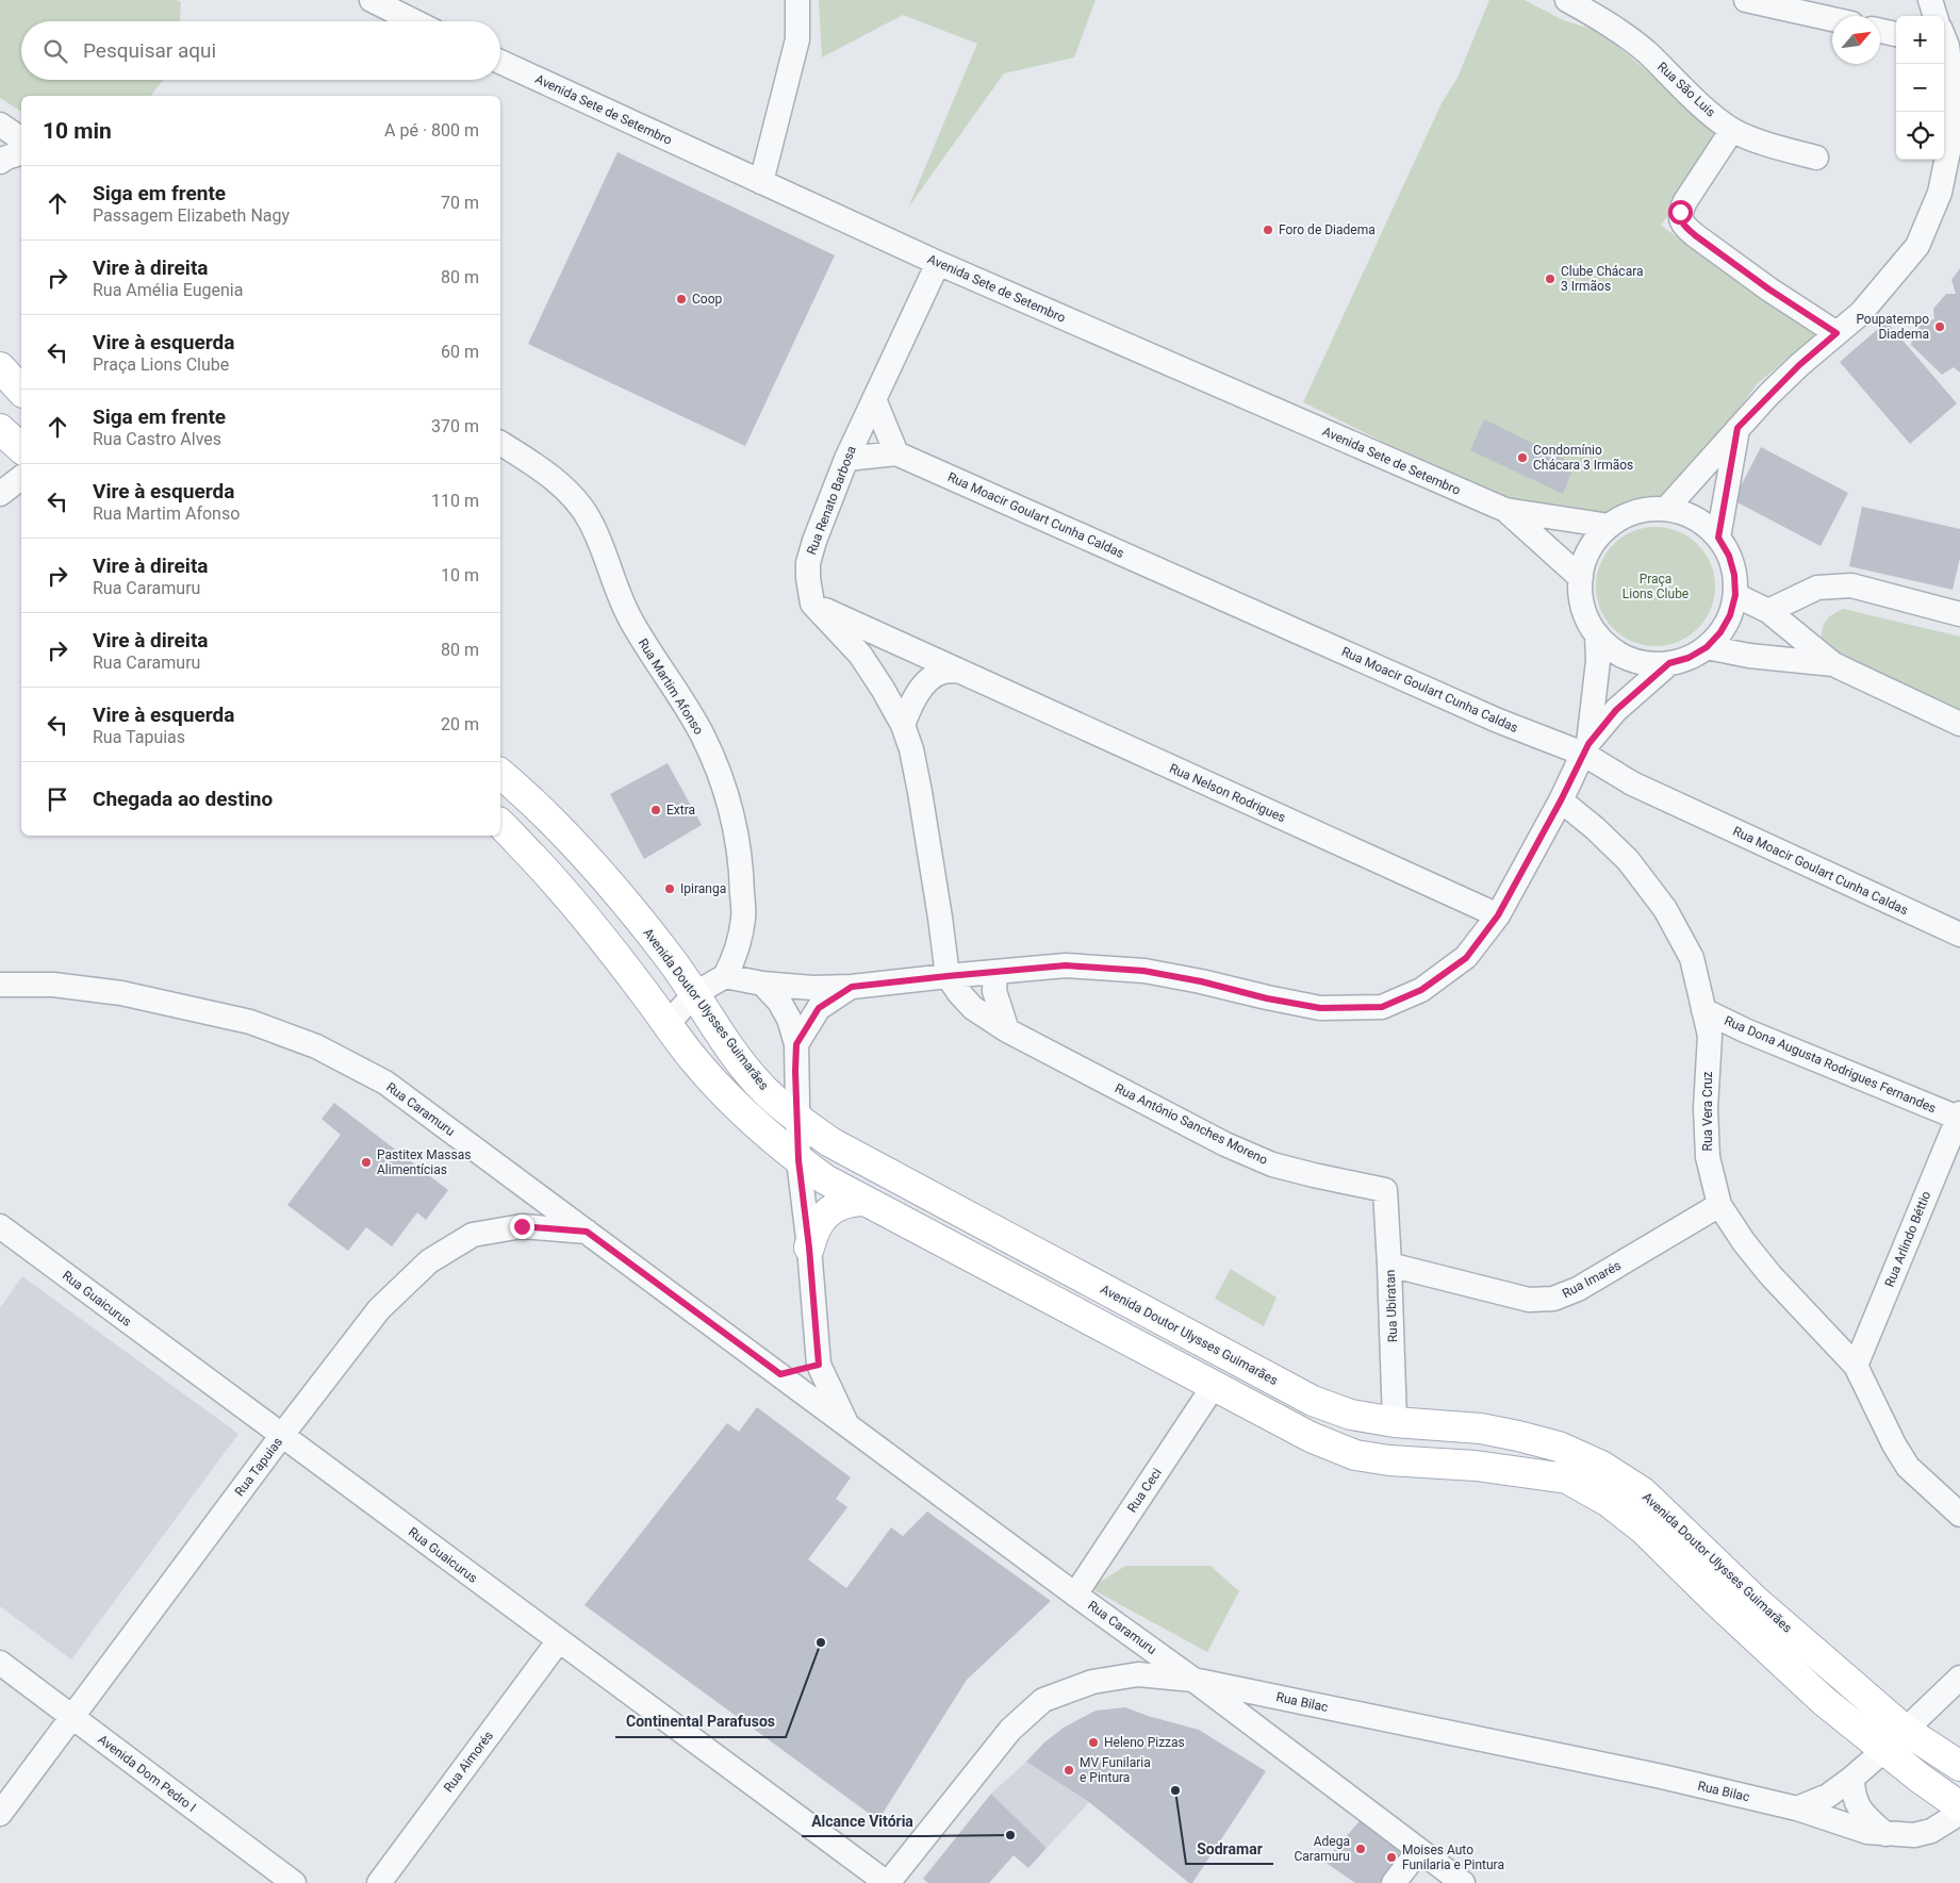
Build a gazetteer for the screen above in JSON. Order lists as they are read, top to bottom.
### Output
{
  "streets": {
    "main road": ["Avenida Doutor Ulysses Guimarães"],
    "street": [
      "Rua São Luis",
      "Avenida Sete de Setembro",
      "Rua Renato Barbosa",
      "Rua Moacir Goulart Cunha Caldas",
      "Rua Martim Afonso",
      "Rua Nelson Rodrigues",
      "Rua Dona Augusta Rodrigues Fernandes",
      "Rua Caramuru",
      "Rua Vera Cruz",
      "Rua Antônio Sanches Moreno",
      "Rua Arlindo Béttio",
      "Rua Imarés",
      "Rua Guaicurus",
      "Rua Ubiratan",
      "Rua Tapuias",
      "Rua Ceci",
      "Rua Bilac",
      "Rua Aimorés",
      "Avenida Dom Pedro I"
    ]
  },
  "crossings": [
    ["Avenida Sete de Setembro", "Rua Renato Barbosa"],
    ["Rua Renato Barbosa", "Rua Moacir Goulart Cunha Caldas"],
    ["Rua Renato Barbosa", "Rua Nelson Rodrigues"],
    ["Avenida Doutor Ulysses Guimarães", "Rua Ubiratan"],
    ["Avenida Doutor Ulysses Guimarães", "Rua Ceci"],
    ["Rua Dona Augusta Rodrigues Fernandes", "Rua Vera Cruz"],
    ["Rua Dona Augusta Rodrigues Fernandes", "Rua Arlindo Béttio"],
    ["Rua Caramuru", "Rua Tapuias"],
    ["Rua Caramuru", "Rua Ceci"],
    ["Rua Caramuru", "Rua Bilac"],
    ["Rua Vera Cruz", "Rua Arlindo Béttio"],
    ["Rua Vera Cruz", "Rua Imarés"],
    ["Rua Antônio Sanches Moreno", "Rua Ubiratan"],
    ["Rua Imarés", "Rua Ubiratan"],
    ["Rua Guaicurus", "Rua Tapuias"],
    ["Rua Guaicurus", "Rua Bilac"],
    ["Rua Guaicurus", "Rua Aimorés"],
    ["Rua Tapuias", "Avenida Dom Pedro I"]
  ],
  "parks": ["Praça Lions Clube"],
  "places": [
    "Foro de Diadema",
    "Clube Chácara 3 Irmãos",
    "Coop",
    "Poupatempo Diadema",
    "Condomínio Chácara 3 Irmãos",
    "Extra",
    "Ipiranga",
    "Pastitex Massas Alimentícias",
    "Continental Parafusos",
    "Heleno Pizzas",
    "MV Funilaria e Pintura",
    "Sodramar",
    "Alcance Vitória",
    "Adega Caramuru",
    "Moises Auto Funilaria e Pintura"
  ],
  "north": "top right",
  "page": {
    "map_buttons": ["+", "−"],
    "search": "Pesquisar aqui",
    "heading": ["10 min", "A pé · 800 m"],
    "list": [
      ["Siga em frente", "Passagem Elizabeth Nagy", "70 m"],
      ["Vire à direita", "Rua Amélia Eugenia", "80 m"],
      ["Vire à esquerda", "Praça Lions Clube", "60 m"],
      ["Siga em frente", "Rua Castro Alves", "370 m"],
      ["Vire à esquerda", "Rua Martim Afonso", "110 m"],
      ["Vire à direita", "Rua Caramuru", "10 m"],
      ["Vire à direita", "Rua Caramuru", "80 m"],
      ["Vire à esquerda", "Rua Tapuias", "20 m"],
      "Chegada ao destino"
    ]
  }
}
